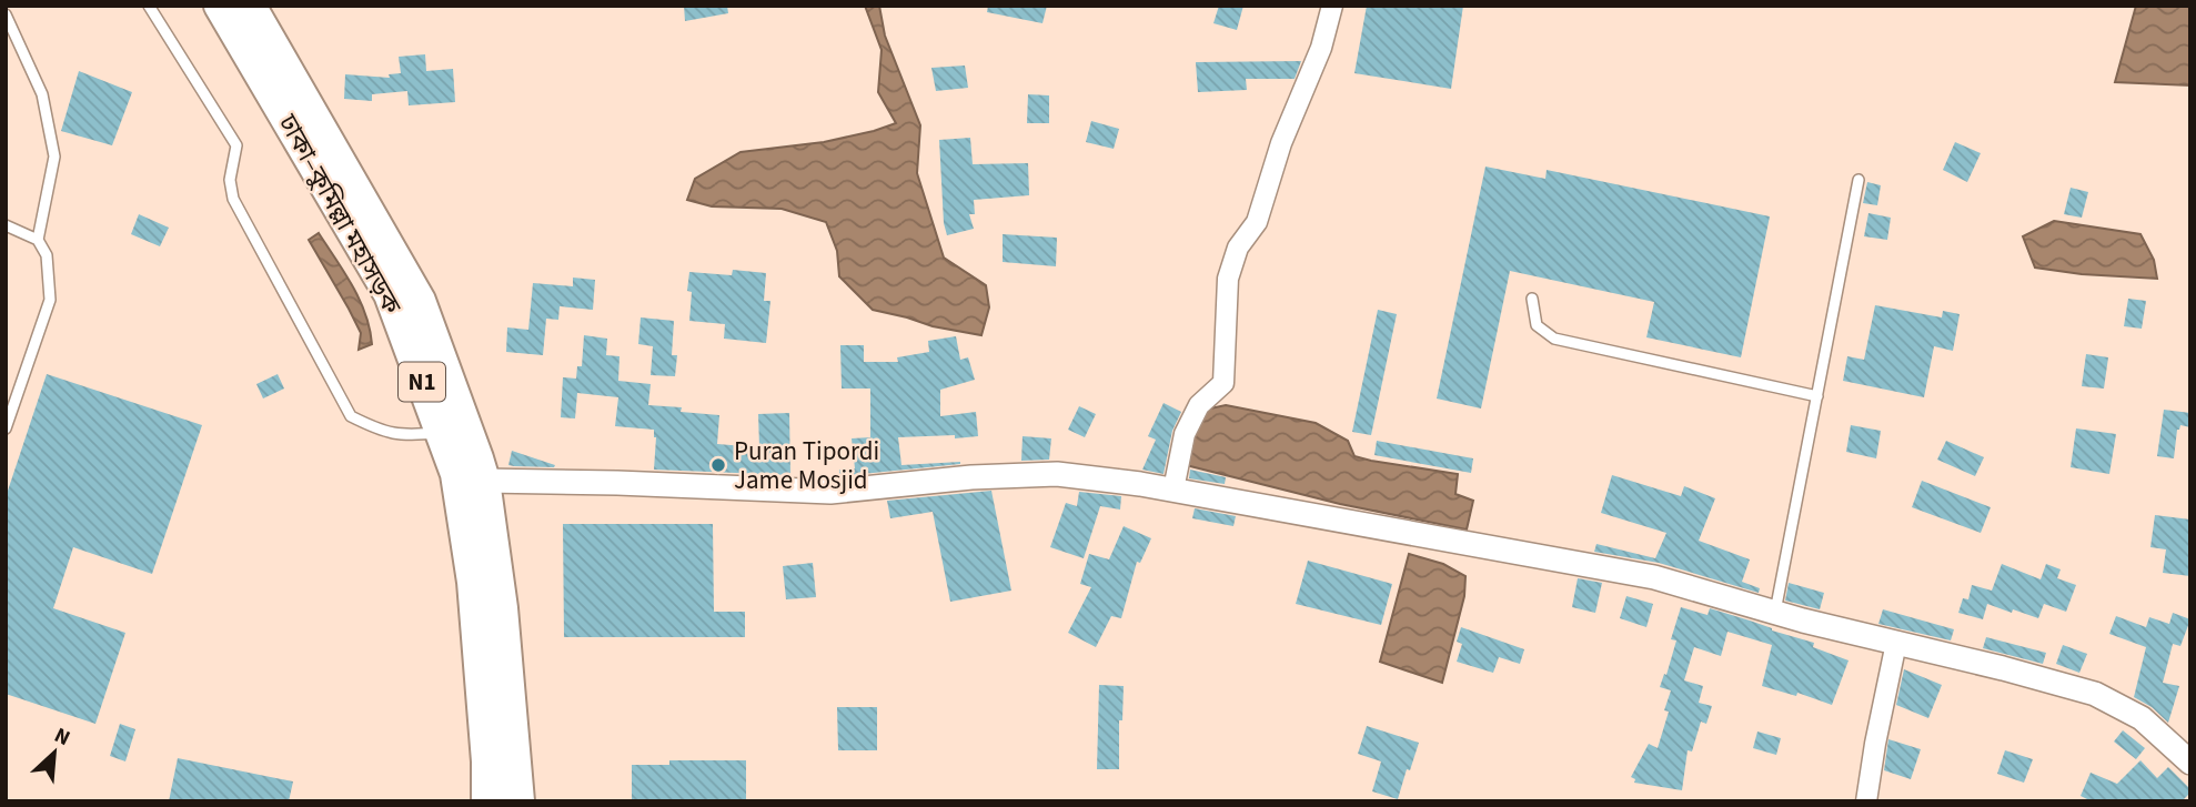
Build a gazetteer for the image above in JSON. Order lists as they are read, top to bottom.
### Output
{
  "streets": {
    "highway": ["ঢাকা–কুমিল্লা মহাসড়ক", "N1"]
  },
  "places": ["Puran Tipordi Jame Mosjid"],
  "north": "top right"
}
